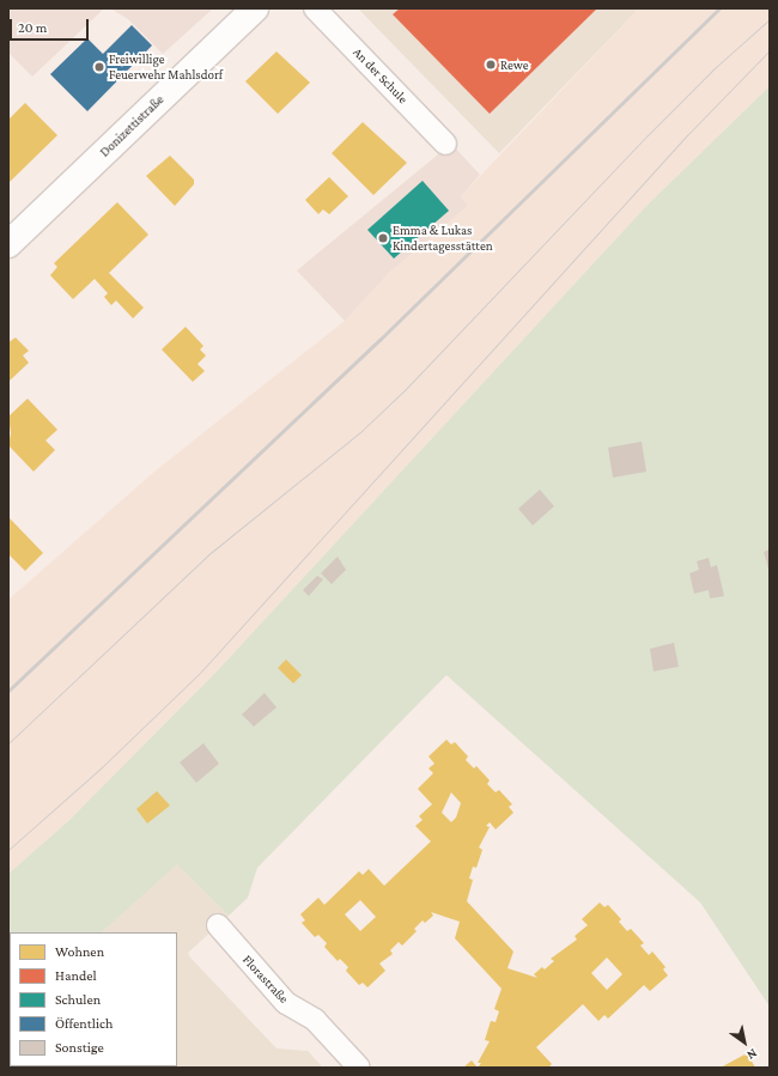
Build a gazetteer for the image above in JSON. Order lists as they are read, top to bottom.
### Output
{
  "streets": {
    "street": ["An der Schule", "Donizettistraße", "Florastraße"]
  },
  "places": ["Rewe", "Freiwillige Feuerwehr Mahlsdorf", "Emma & Lukas Kindertagesstätten"],
  "legend": [
    "Wohnen",
    "Handel",
    "Schulen",
    "Öffentlich",
    "Sonstige"
  ],
  "scale_bar": "20 m",
  "north": "bottom right"
}
